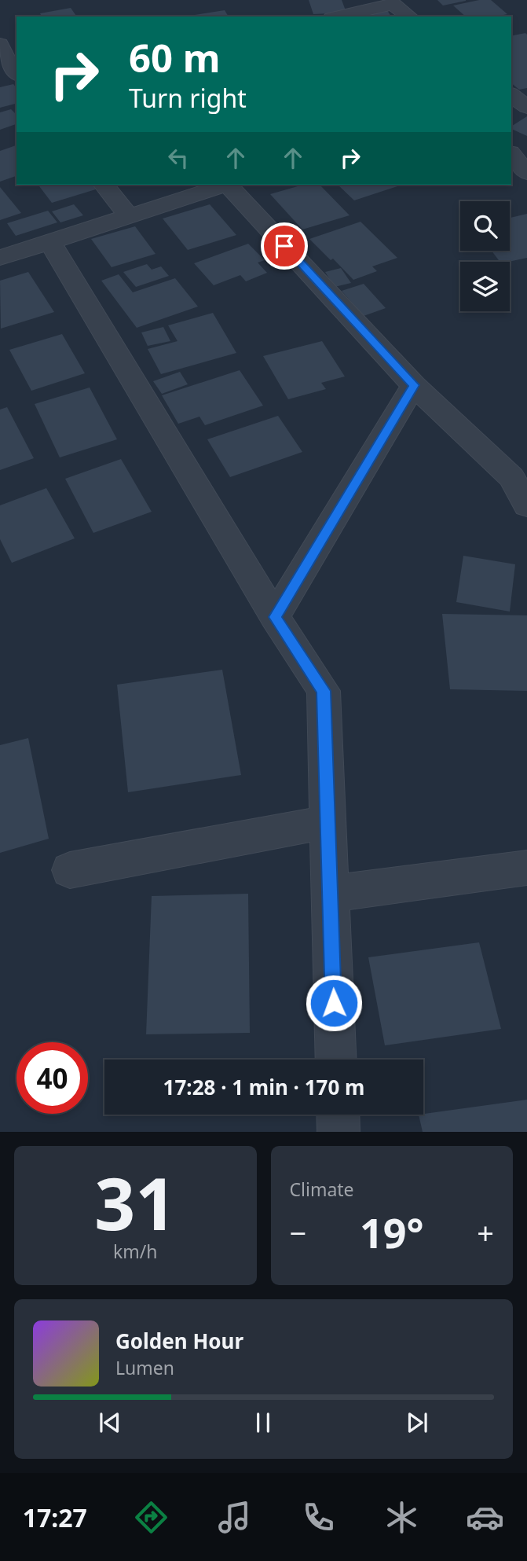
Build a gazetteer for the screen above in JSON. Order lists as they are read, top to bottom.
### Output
{
  "page": {
    "turn": ["60 m", "Turn right"],
    "limit": "40",
    "trip": "17:28 · 1 min · 170 m",
    "tile": [
      ["31", "km/h"],
      "Climate"
    ],
    "heat": ["−", "19°", "+"],
    "song": ["Golden Hour", "Lumen"],
    "tabs": "17:27"
  }
}
